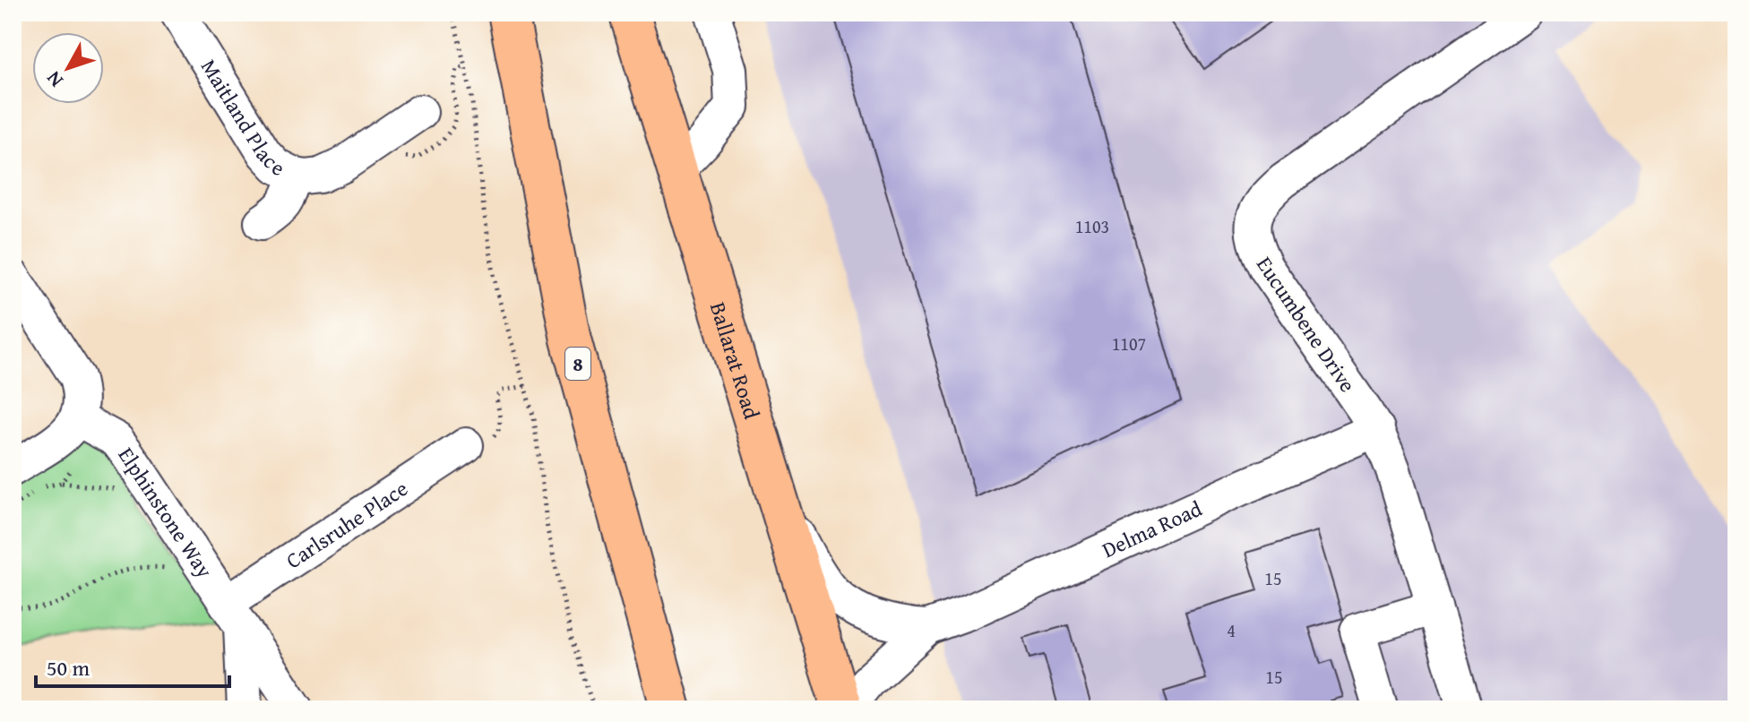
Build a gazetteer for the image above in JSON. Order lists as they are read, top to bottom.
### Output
{
  "streets": {
    "highway": ["Ballarat Road", "8"],
    "street": [
      "Maitland Place",
      "Eucumbene Drive",
      "Elphinstone Way",
      "Carlsruhe Place",
      "Delma Road"
    ]
  },
  "crossings": [
    ["Eucumbene Drive", "Delma Road"],
    ["Ballarat Road", "Delma Road"],
    ["Elphinstone Way", "Carlsruhe Place"]
  ],
  "house_numbers": [
    "1103",
    "1107",
    "15",
    "4",
    "15"
  ],
  "scale_bar": "50 m",
  "north": "bottom left"
}
